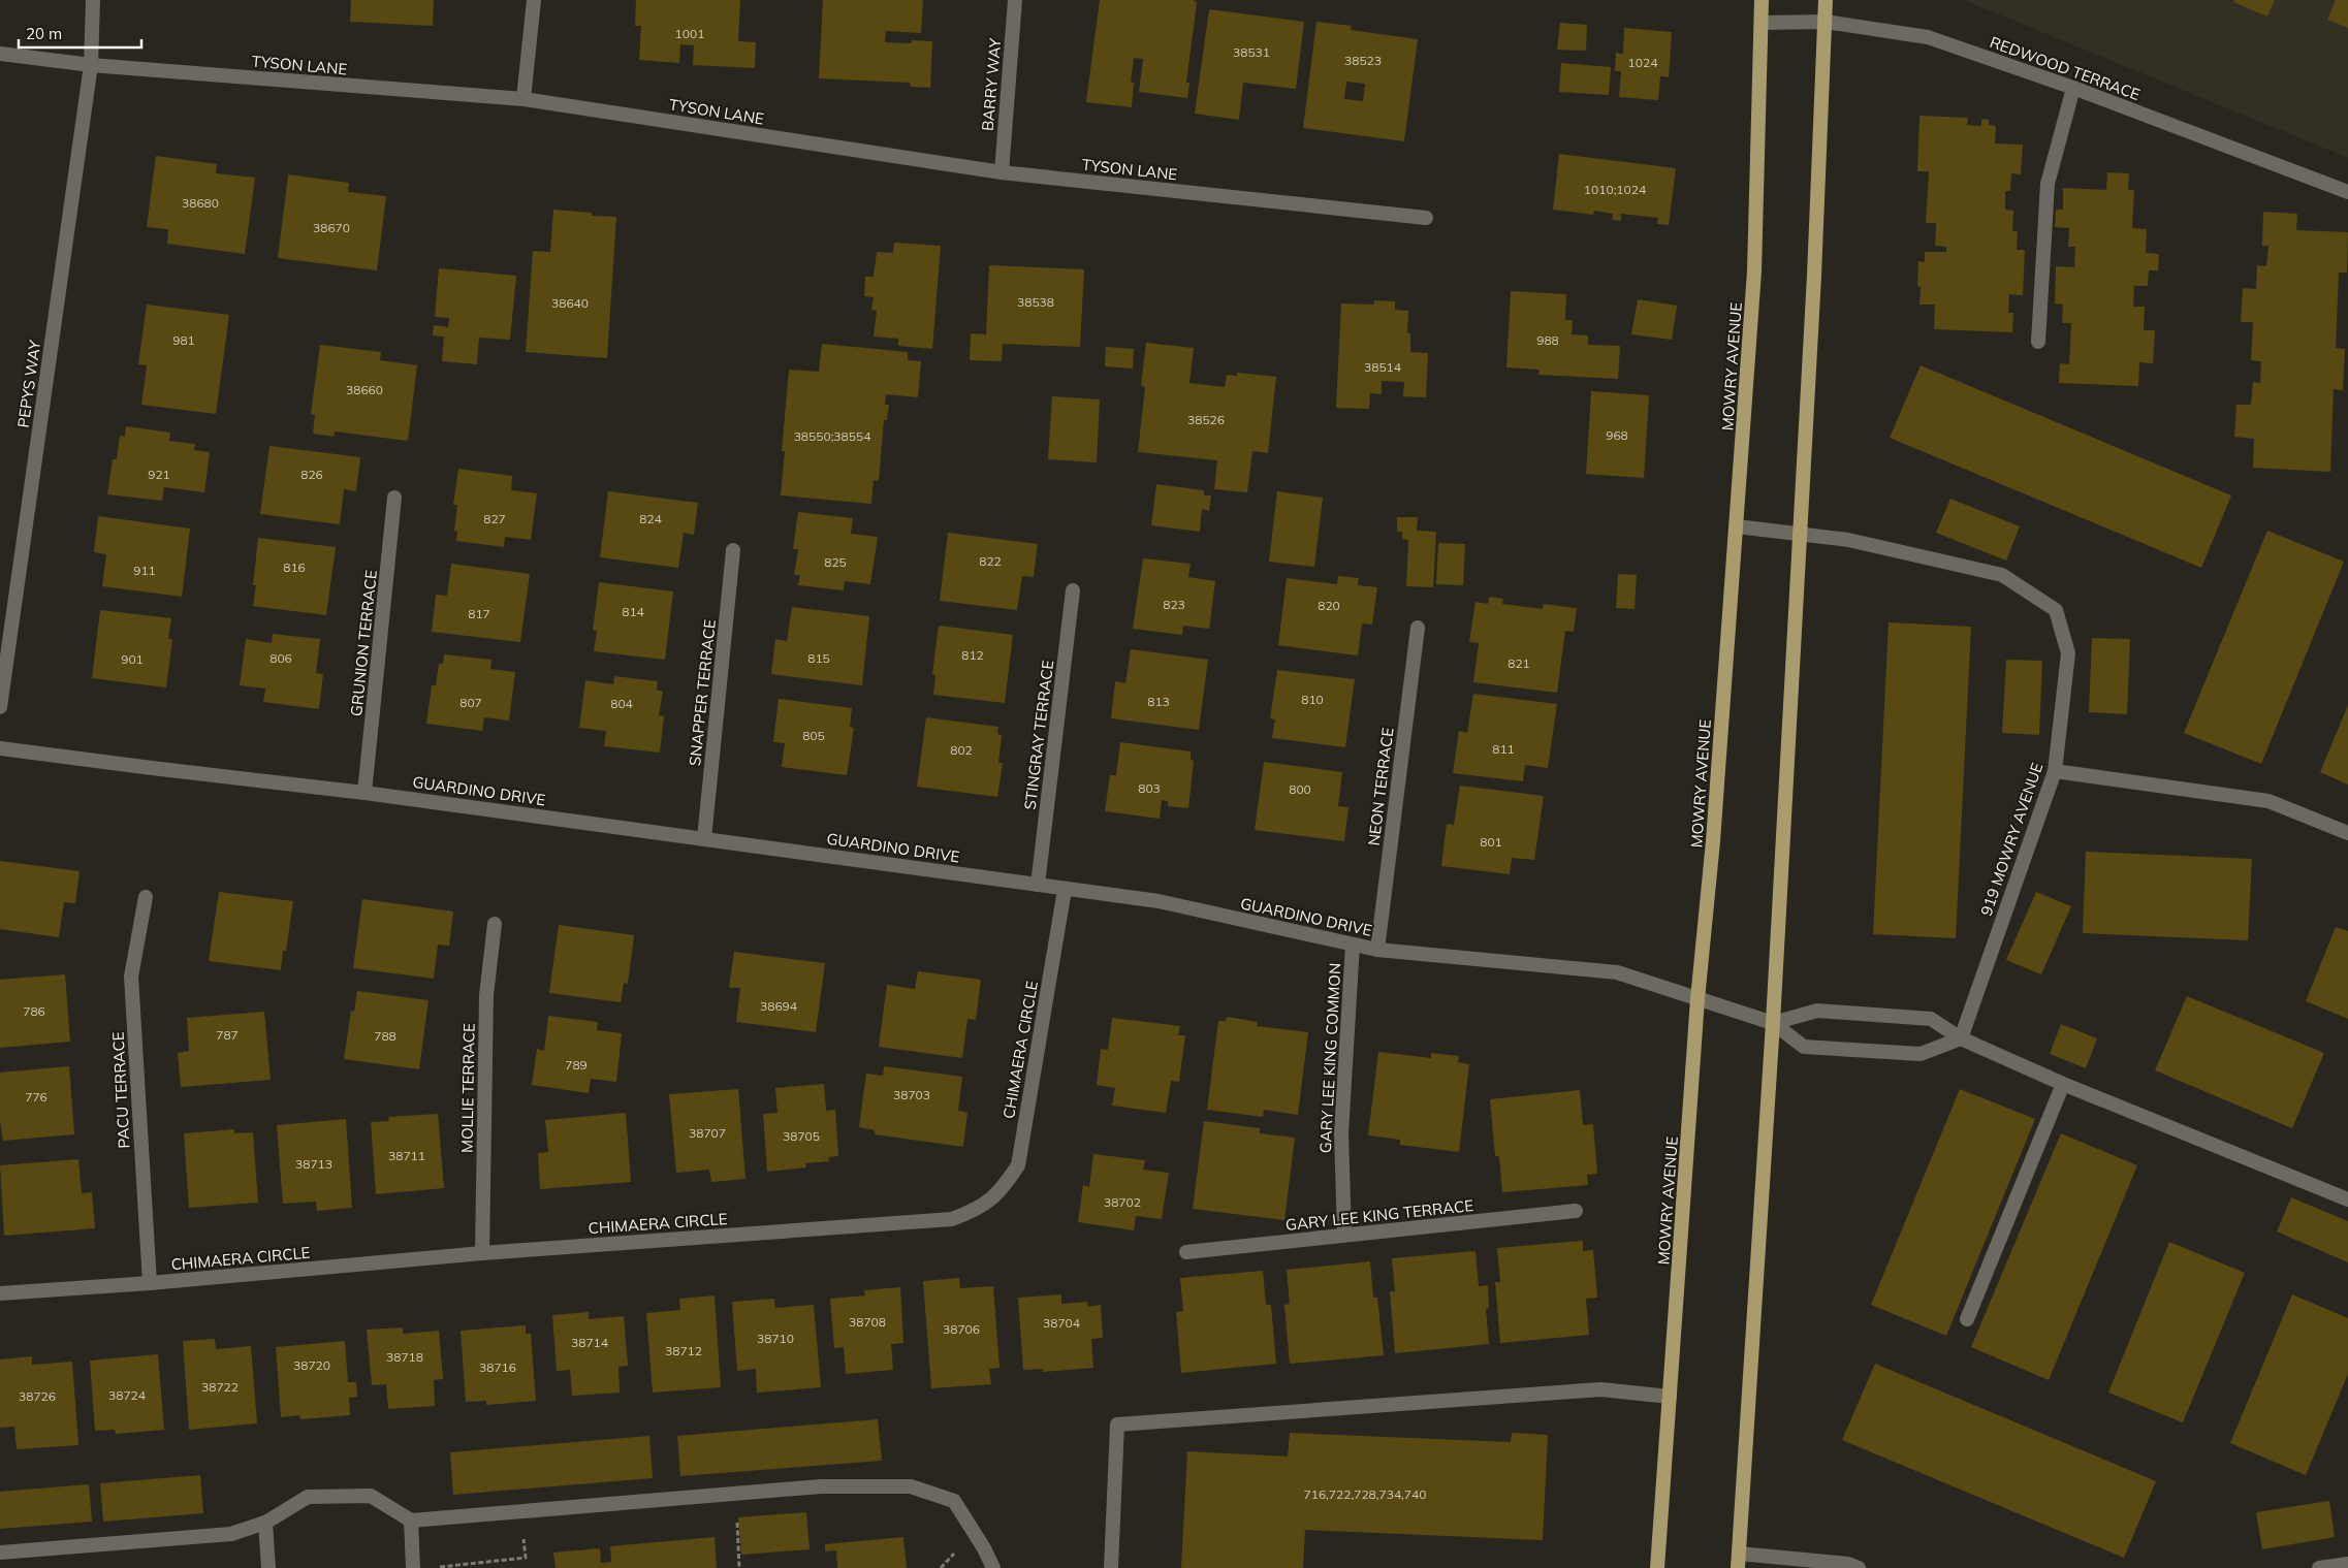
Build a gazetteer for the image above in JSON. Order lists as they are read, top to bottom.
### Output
{
  "streets": {
    "main road": ["MOWRY AVENUE"],
    "street": [
      "TYSON LANE",
      "REDWOOD TERRACE",
      "BARRY WAY",
      "PEPYS WAY",
      "GRUNION TERRACE",
      "SNAPPER TERRACE",
      "STINGRAY TERRACE",
      "NEON TERRACE",
      "GUARDINO DRIVE",
      "919 MOWRY AVENUE",
      "CHIMAERA CIRCLE",
      "GARY LEE KING COMMON",
      "MOLLIE TERRACE",
      "PACU TERRACE",
      "GARY LEE KING TERRACE"
    ]
  },
  "crossings": [
    ["TYSON LANE", "BARRY WAY"],
    ["TYSON LANE", "PEPYS WAY"],
    ["REDWOOD TERRACE", "MOWRY AVENUE"],
    ["MOWRY AVENUE", "GUARDINO DRIVE"],
    ["MOWRY AVENUE", "919 MOWRY AVENUE"],
    ["GRUNION TERRACE", "GUARDINO DRIVE"],
    ["SNAPPER TERRACE", "GUARDINO DRIVE"],
    ["STINGRAY TERRACE", "GUARDINO DRIVE"],
    ["NEON TERRACE", "GUARDINO DRIVE"],
    ["GUARDINO DRIVE", "CHIMAERA CIRCLE"],
    ["GUARDINO DRIVE", "GARY LEE KING COMMON"],
    ["CHIMAERA CIRCLE", "MOLLIE TERRACE"],
    ["CHIMAERA CIRCLE", "PACU TERRACE"],
    ["GARY LEE KING COMMON", "GARY LEE KING TERRACE"]
  ],
  "house_numbers": [
    "1001",
    "38531",
    "38523",
    "1024",
    "1010;1024",
    "38680",
    "38670",
    "38538",
    "38640",
    "981",
    "988",
    "38514",
    "38660",
    "38526",
    "968",
    "38550;38554",
    "921",
    "826",
    "827",
    "824",
    "822",
    "825",
    "816",
    "911",
    "823",
    "820",
    "814",
    "817",
    "812",
    "806",
    "815",
    "901",
    "821",
    "810",
    "813",
    "807",
    "804",
    "805",
    "811",
    "802",
    "803",
    "800",
    "801",
    "38694",
    "786",
    "787",
    "788",
    "789",
    "38703",
    "776",
    "38707",
    "38705",
    "38711",
    "38713",
    "38702",
    "38708",
    "38704",
    "38706",
    "38710",
    "38714",
    "38712",
    "38718",
    "38720",
    "38716",
    "38722",
    "38724",
    "38726",
    "716,722,728,734,740"
  ],
  "scale_bar": "20 m"
}
